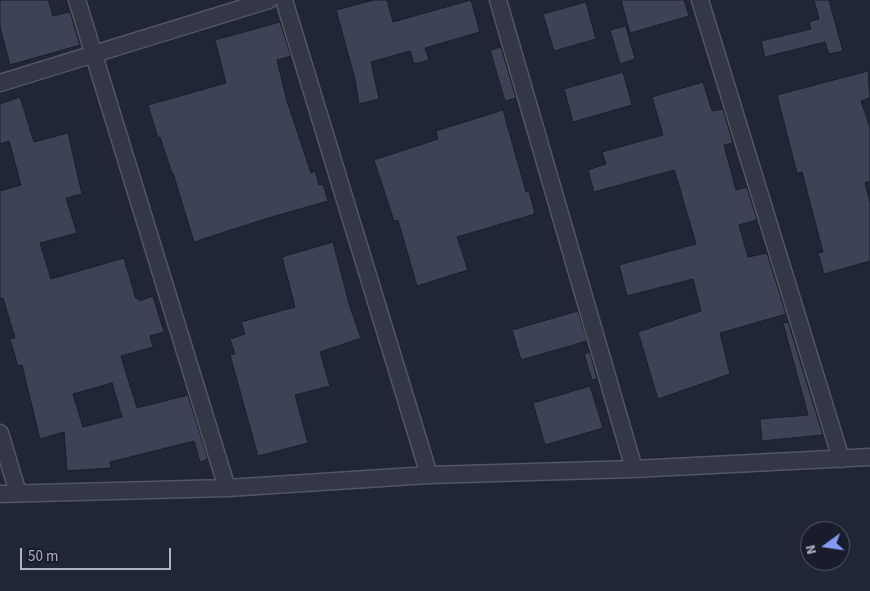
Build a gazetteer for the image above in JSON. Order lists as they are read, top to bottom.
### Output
{
  "scale_bar": "50 m",
  "north": "left"
}
